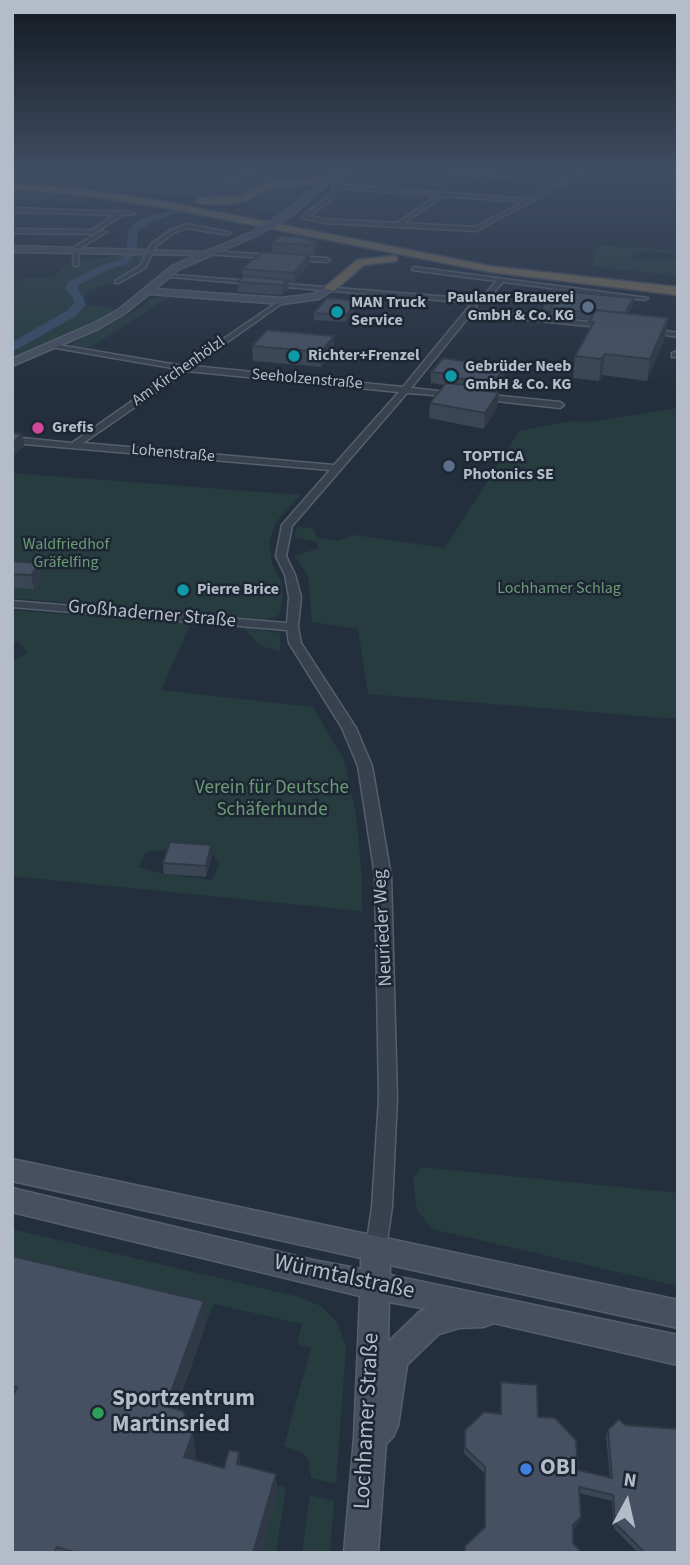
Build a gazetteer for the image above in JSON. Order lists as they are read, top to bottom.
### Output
{
  "streets": {
    "main road": ["Würmtalstraße", "Lochhamer Straße"],
    "street": [
      "Am Kirchenhölzl",
      "Seeholzenstraße",
      "Lohenstraße",
      "Großhaderner Straße",
      "Neurieder Weg"
    ]
  },
  "crossings": [
    ["Am Kirchenhölzl", "Seeholzenstraße"],
    ["Am Kirchenhölzl", "Lohenstraße"],
    ["Großhaderner Straße", "Neurieder Weg"],
    ["Neurieder Weg", "Würmtalstraße"],
    ["Neurieder Weg", "Lochhamer Straße"],
    ["Würmtalstraße", "Lochhamer Straße"]
  ],
  "parks": ["Waldfriedhof Gräfelfing", "Lochhamer Schlag", "Verein für Deutsche Schäferhunde"],
  "places": [
    "Paulaner Brauerei GmbH & Co. KG",
    "MAN Truck Service",
    "Richter+Frenzel",
    "Gebrüder Neeb GmbH & Co. KG",
    "Grefis",
    "TOPTICA Photonics SE",
    "Pierre Brice",
    "Sportzentrum Martinsried",
    "OBI"
  ],
  "north": "top"
}
